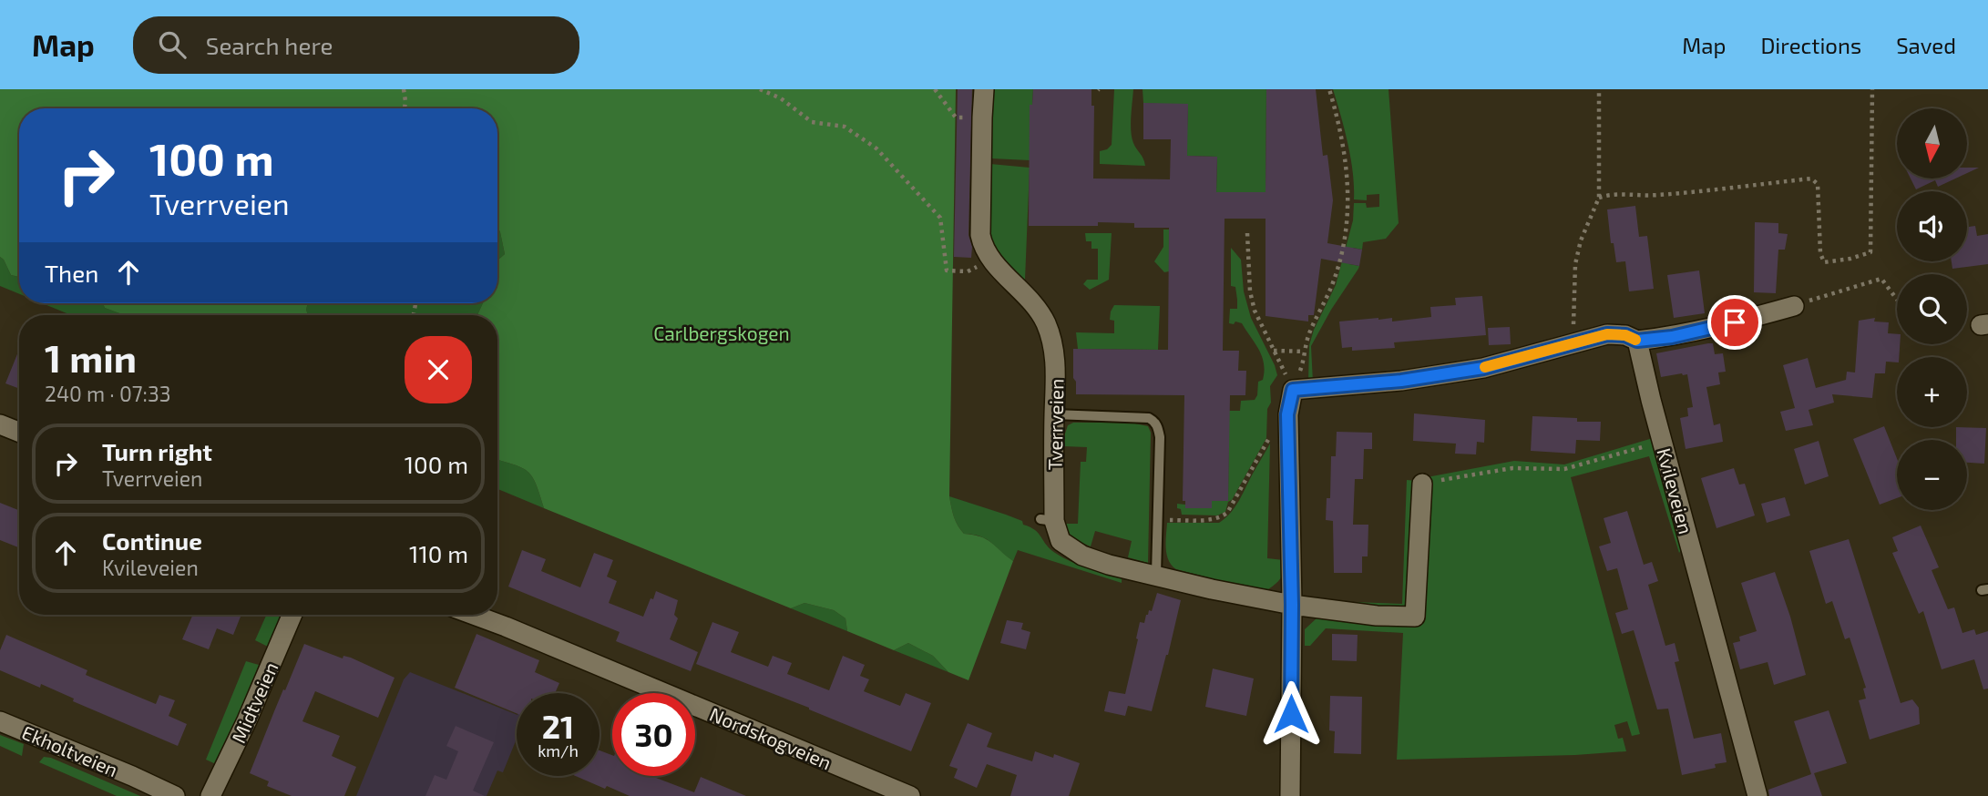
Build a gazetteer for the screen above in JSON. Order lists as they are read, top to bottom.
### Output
{
  "streets": {
    "street": [
      "Tverrveien",
      "Kvileveien",
      "Midtveien",
      "Nordskogveien",
      "Ekholtveien"
    ]
  },
  "parks": ["Carlbergskogen"],
  "north": "bottom",
  "page": {
    "header": "Map",
    "search": "Search here",
    "nav": ["Map", "Directions", "Saved"],
    "map_buttons": ["+", "−"],
    "turn": ["100 m", "Tverrveien"],
    "then": "Then",
    "heading": ["1 min", "240 m · 07:33"],
    "list": [
      {
        "name": "Turn right",
        "note": "Tverrveien",
        "value": "100 m"
      },
      {
        "name": "Continue",
        "note": "Kvileveien",
        "value": "110 m"
      }
    ],
    "speed": "21 km/h",
    "limit": "30"
  }
}
